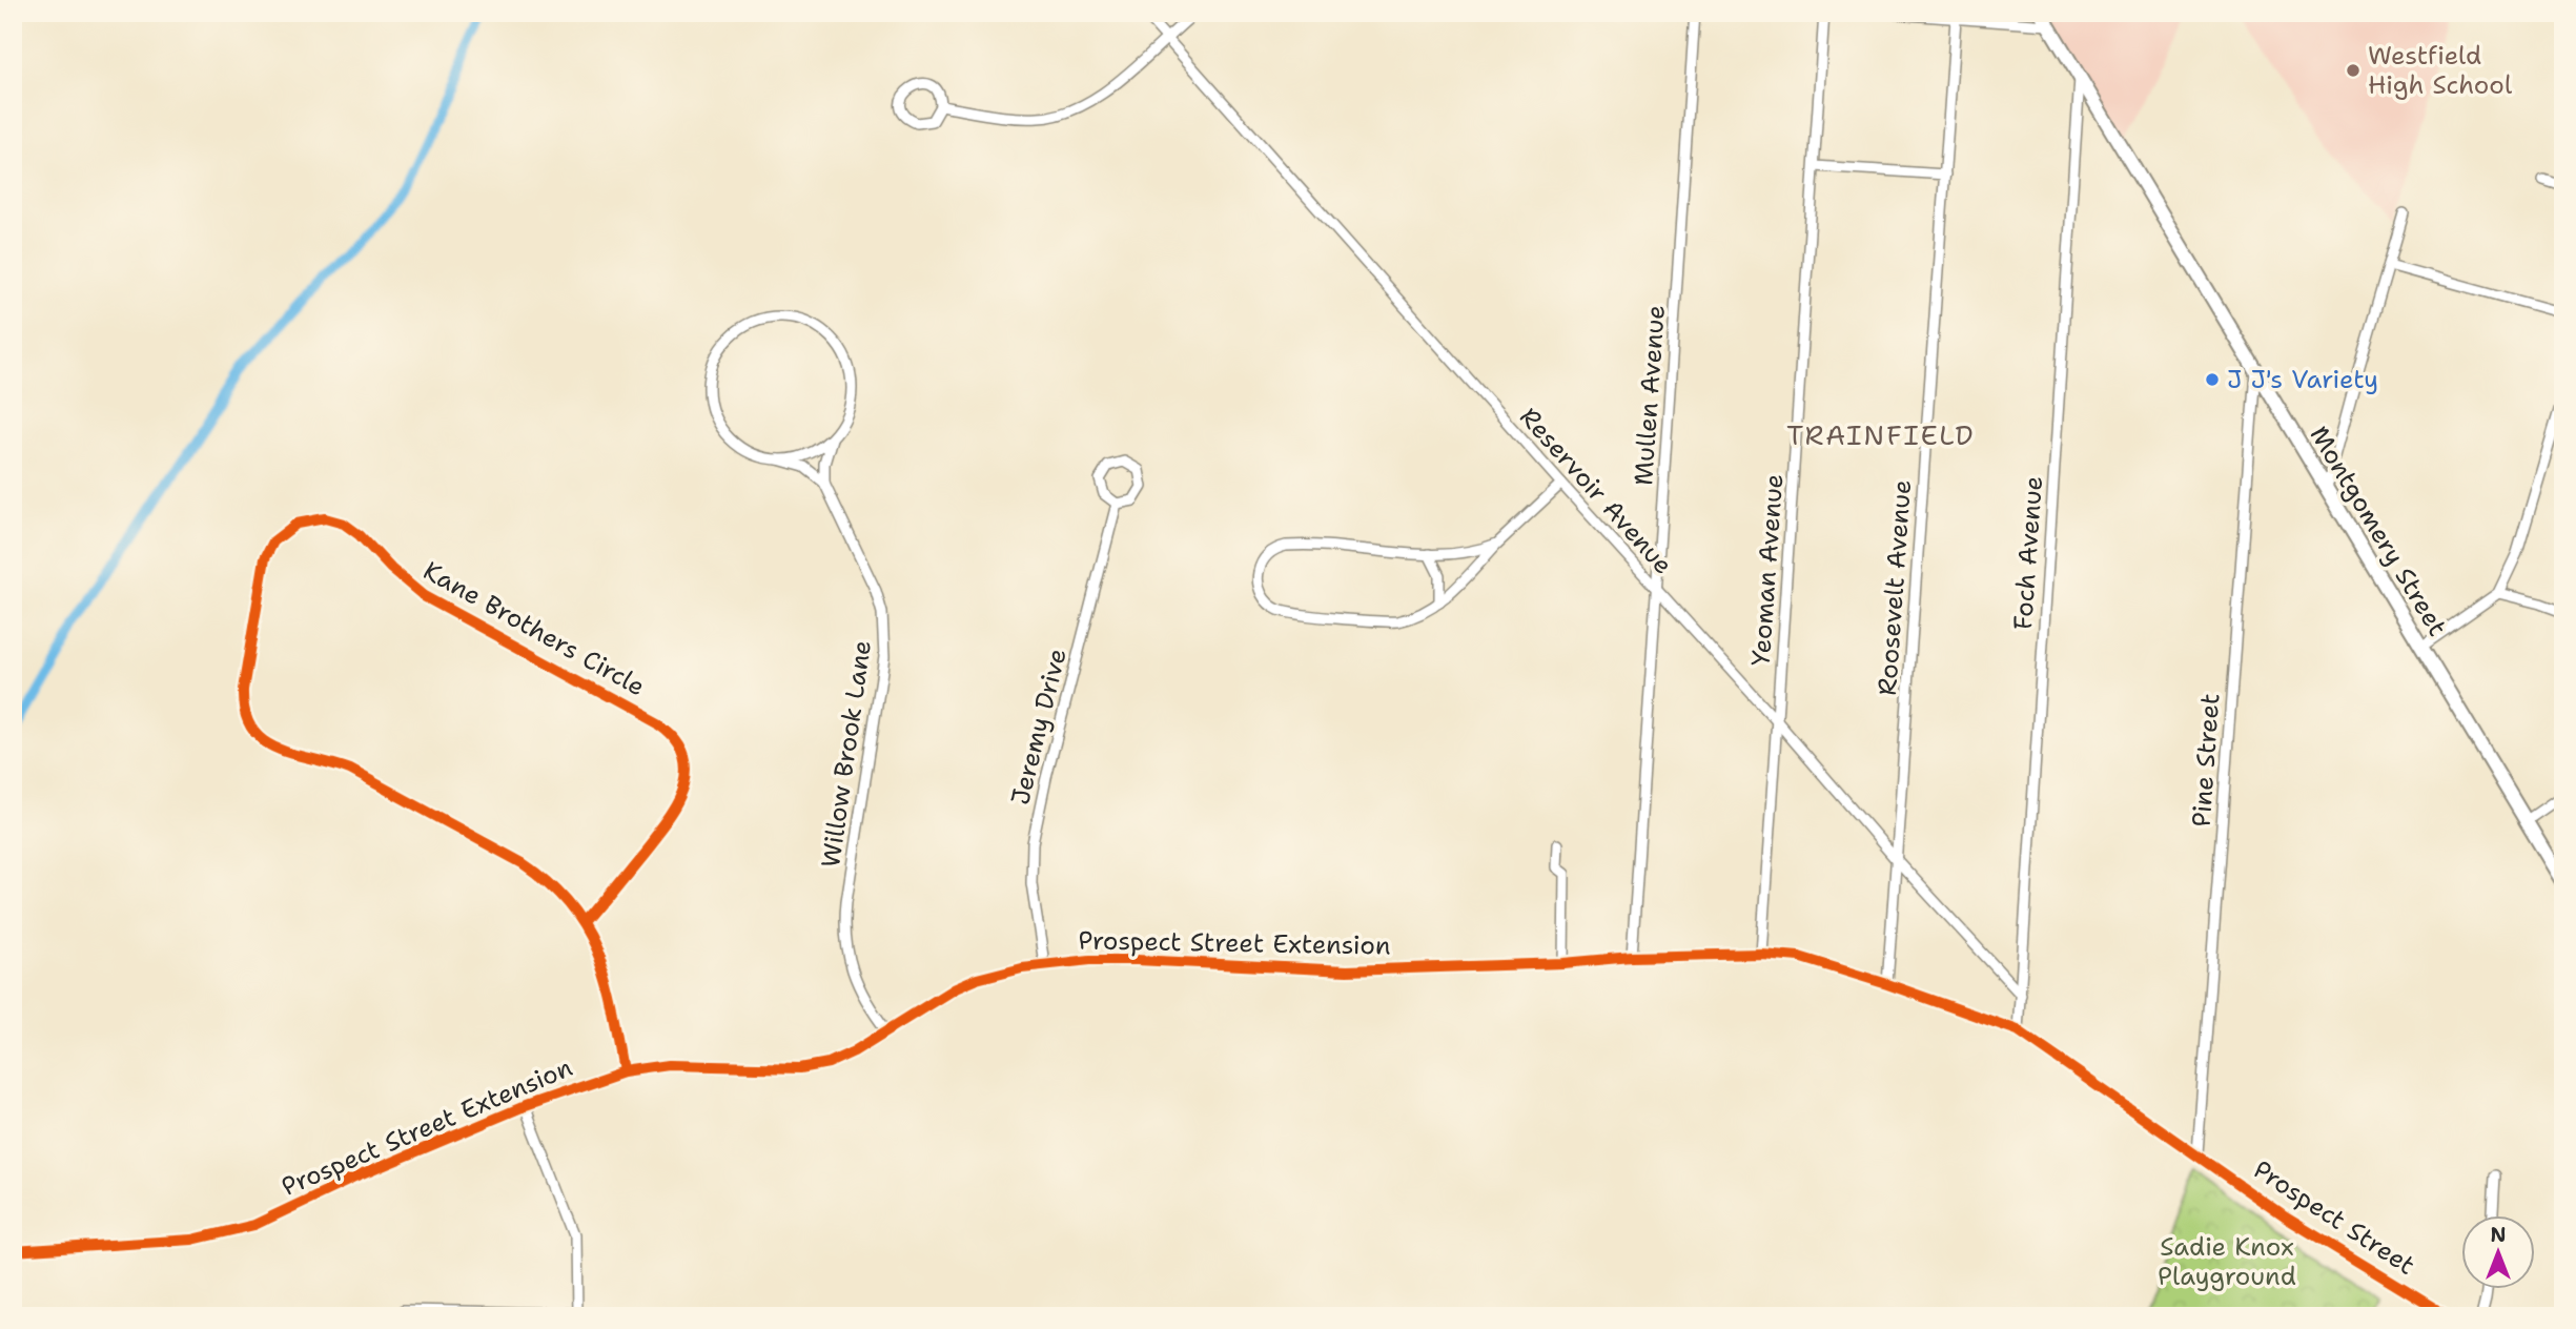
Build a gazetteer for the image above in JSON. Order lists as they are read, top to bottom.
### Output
{
  "streets": {
    "main road": ["Montgomery Street"],
    "street": [
      "Mullen Avenue",
      "Reservoir Avenue",
      "Foch Avenue",
      "Yeoman Avenue",
      "Roosevelt Avenue",
      "Kane Brothers Circle",
      "Jeremy Drive",
      "Willow Brook Lane",
      "Pine Street",
      "Prospect Street Extension",
      "Prospect Street"
    ]
  },
  "crossings": [
    ["Mullen Avenue", "Reservoir Avenue"],
    ["Mullen Avenue", "Prospect Street Extension"],
    ["Reservoir Avenue", "Foch Avenue"],
    ["Reservoir Avenue", "Yeoman Avenue"],
    ["Reservoir Avenue", "Roosevelt Avenue"],
    ["Montgomery Street", "Foch Avenue"],
    ["Montgomery Street", "Pine Street"],
    ["Foch Avenue", "Prospect Street Extension"],
    ["Yeoman Avenue", "Prospect Street Extension"],
    ["Roosevelt Avenue", "Prospect Street Extension"],
    ["Kane Brothers Circle", "Prospect Street Extension"],
    ["Jeremy Drive", "Prospect Street Extension"],
    ["Willow Brook Lane", "Prospect Street Extension"],
    ["Pine Street", "Prospect Street Extension"],
    ["Pine Street", "Prospect Street"],
    ["Prospect Street Extension", "Prospect Street"]
  ],
  "districts": ["TRAINFIELD"],
  "parks": ["Sadie Knox Playground"],
  "places": ["Westfield High School", "J J's Variety"],
  "north": "top"
}
